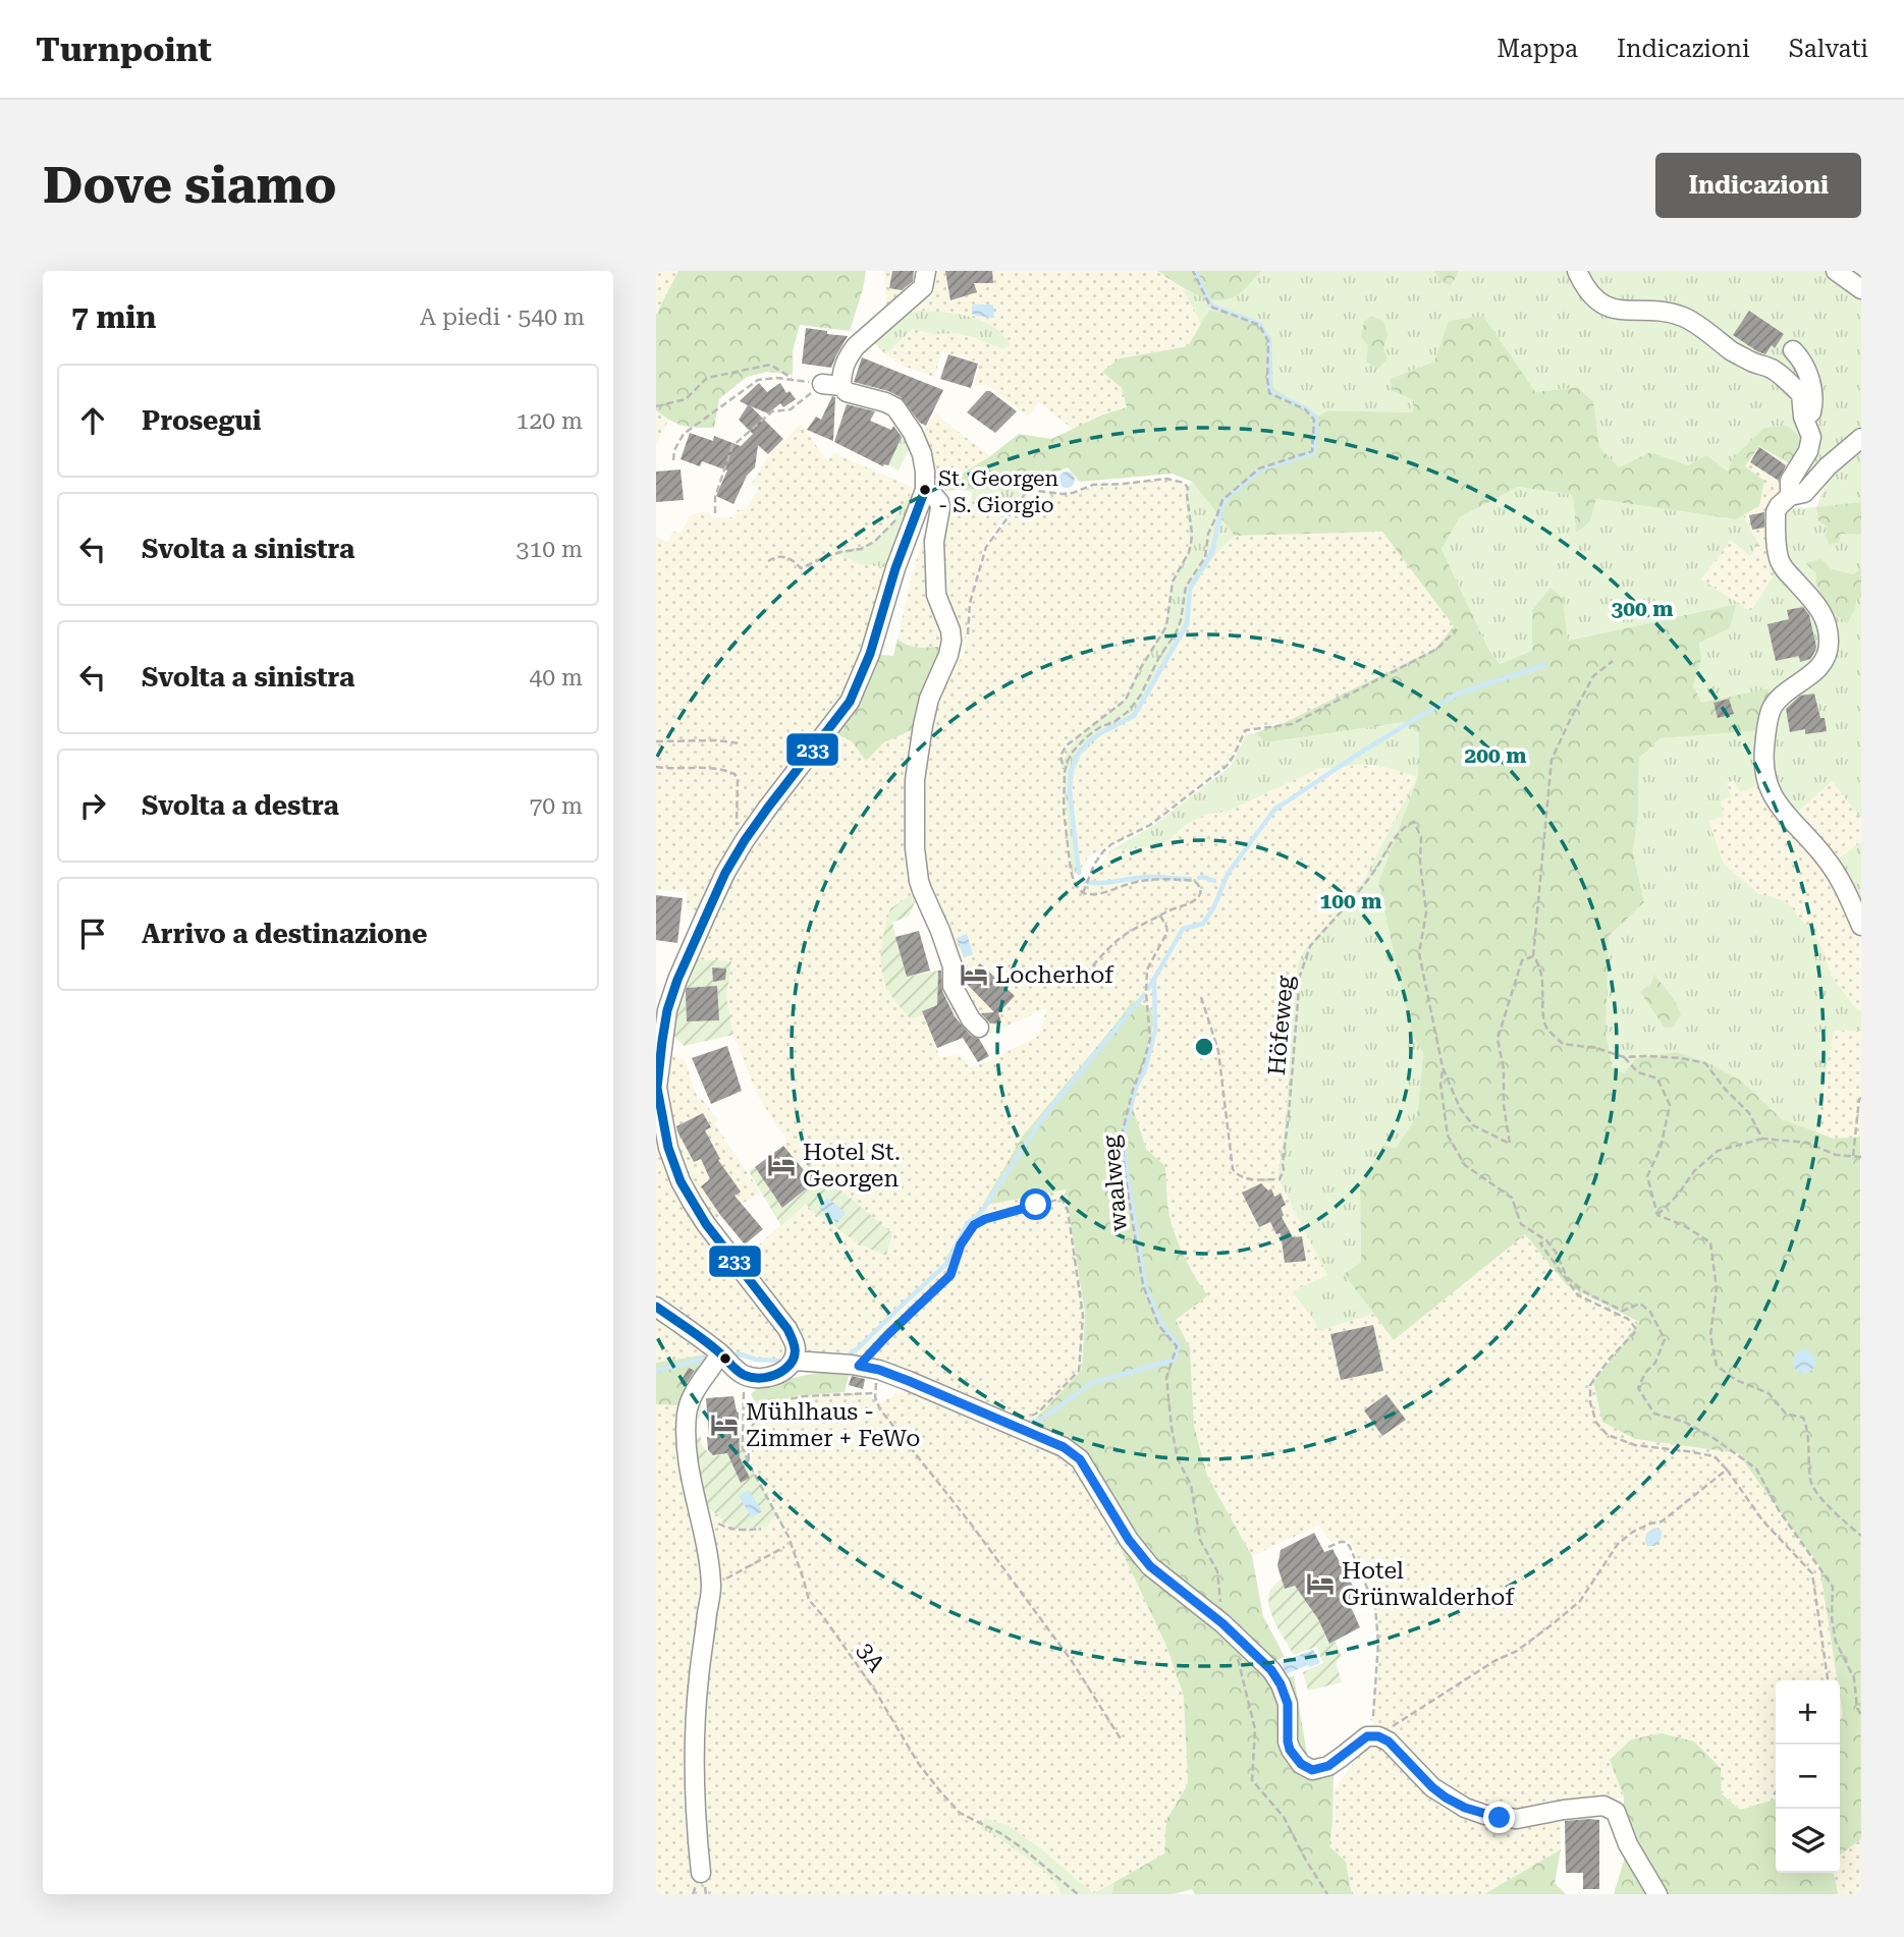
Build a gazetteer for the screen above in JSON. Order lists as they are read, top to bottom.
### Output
{
  "streets": {
    "path": ["Höfeweg", "waalweg", "3A"]
  },
  "places": {
    "other": ["St. Georgen - S. Giorgio"],
    "hotel": [
      "Locherhof",
      "Hotel St. Georgen",
      "Mühlhaus - Zimmer + FeWo",
      "Hotel Grünwalderhof"
    ]
  },
  "lines": ["transit line 233"],
  "page": {
    "header": "Turnpoint",
    "nav": ["Mappa", "Indicazioni", "Salvati"],
    "buttons": "Indicazioni",
    "title": "Dove siamo",
    "heading": ["7 min", "A piedi · 540 m"],
    "list": [
      ["Prosegui", "120 m"],
      ["Svolta a sinistra", "310 m"],
      ["Svolta a sinistra", "40 m"],
      ["Svolta a destra", "70 m"],
      "Arrivo a destinazione"
    ],
    "map_buttons": ["+", "−"]
  },
  "rings": ["300 m", "200 m", "100 m"]
}
